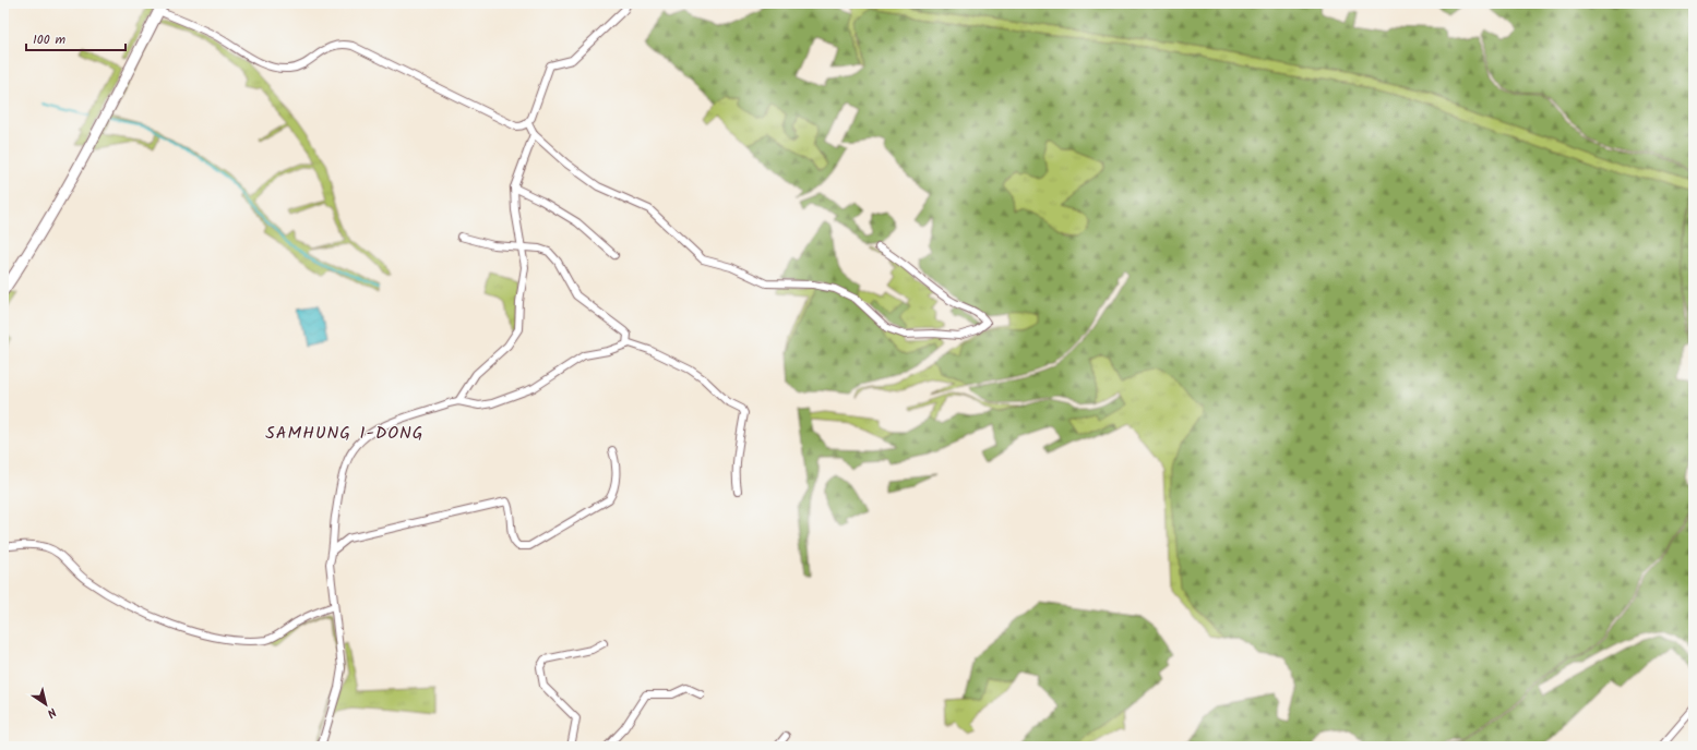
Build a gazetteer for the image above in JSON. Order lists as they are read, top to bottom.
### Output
{
  "districts": ["SAMHUNG 1-DONG"],
  "scale_bar": "100 m",
  "north": "bottom right"
}
